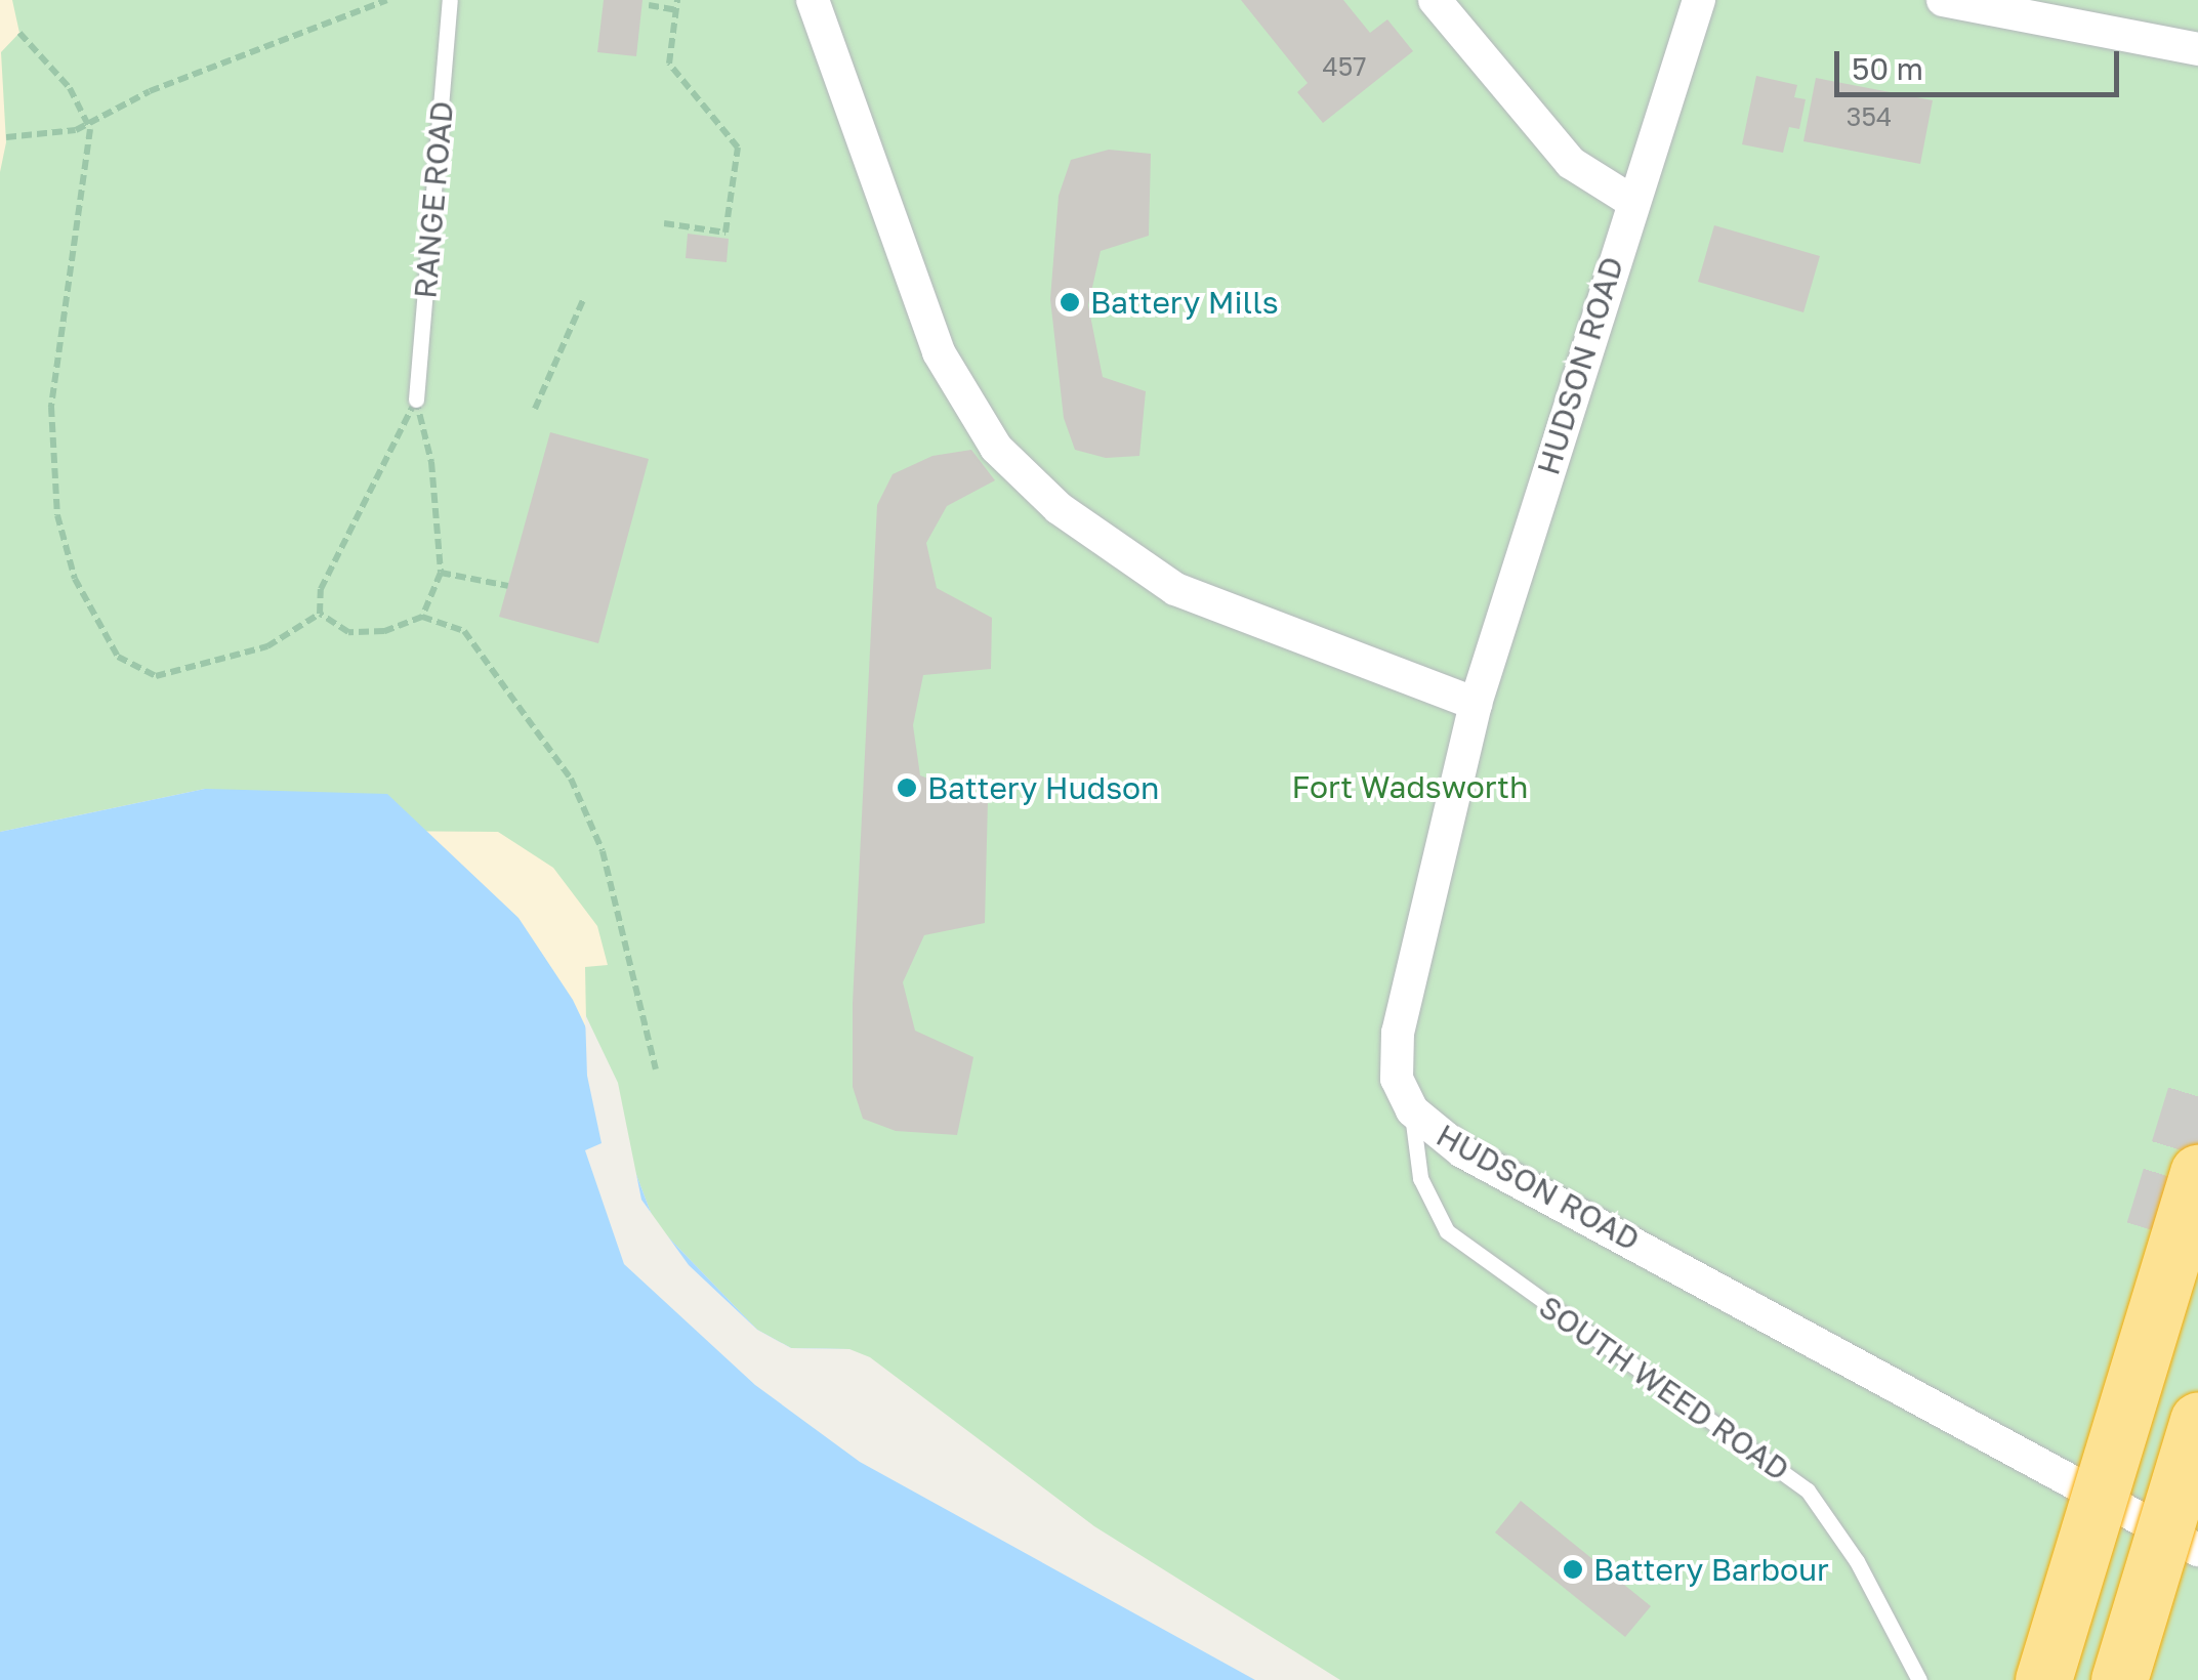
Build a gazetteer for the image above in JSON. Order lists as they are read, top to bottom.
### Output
{
  "streets": {
    "street": ["HUDSON ROAD"],
    "lane": ["RANGE ROAD", "SOUTH WEED ROAD"]
  },
  "crossings": [
    ["HUDSON ROAD", "SOUTH WEED ROAD"]
  ],
  "parks": ["Fort Wadsworth"],
  "places": ["Battery Mills", "Battery Hudson", "Battery Barbour"],
  "house_numbers": ["457", "354"],
  "scale_bar": "50 m"
}
